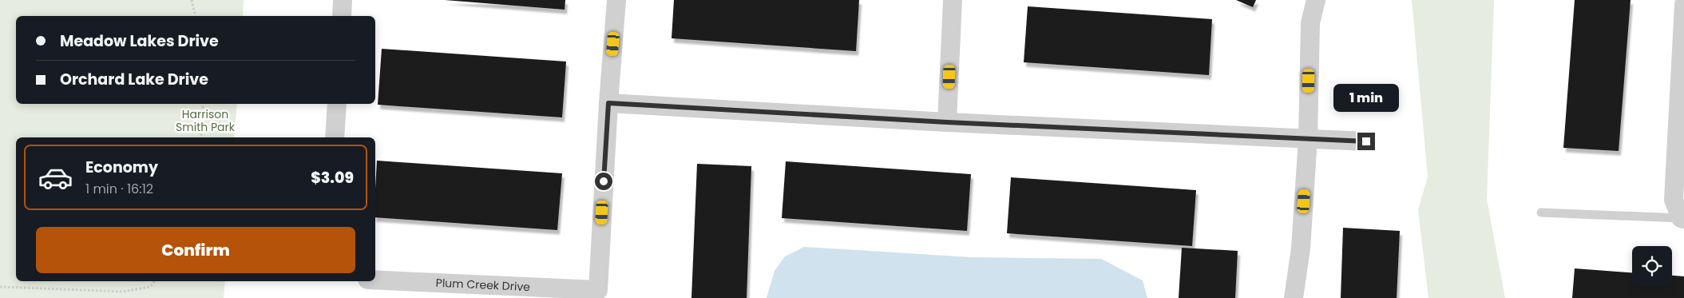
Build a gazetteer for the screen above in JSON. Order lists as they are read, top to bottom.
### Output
{
  "streets": {
    "street": ["Plum Creek Drive"]
  },
  "parks": ["Harrison Smith Park"],
  "page": {
    "banner": ["Meadow Lakes Drive", "Orchard Lake Drive"],
    "bubble": "1 min",
    "list": [
      {
        "name": "Economy",
        "note": "1 min · 16:12",
        "value": "$3.09"
      }
    ],
    "buttons": "Confirm"
  }
}
